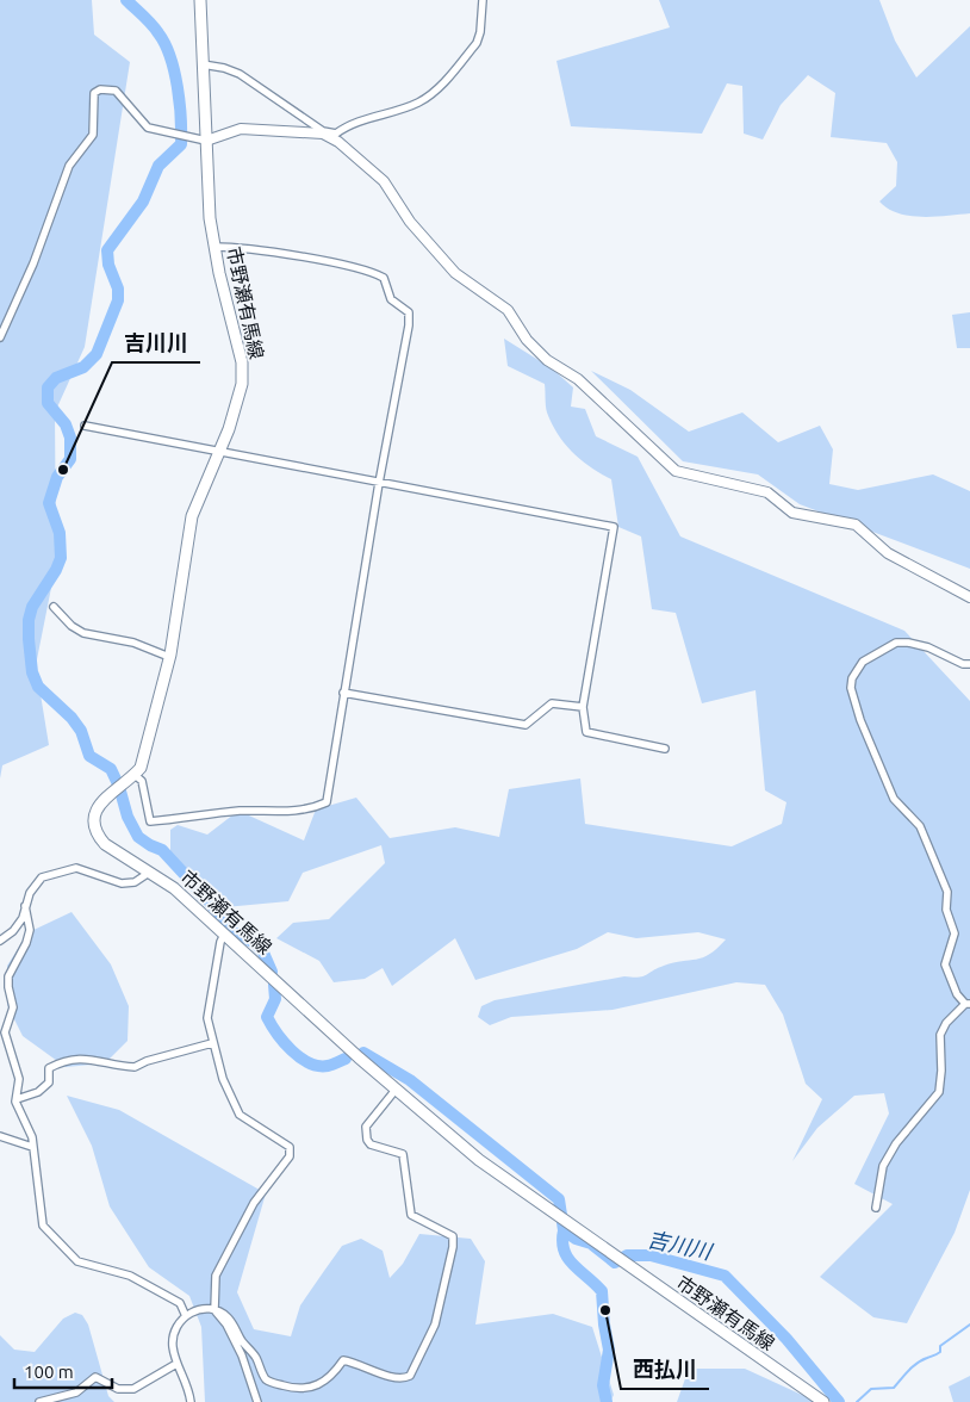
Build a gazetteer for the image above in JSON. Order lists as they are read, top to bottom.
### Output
{
  "streets": {
    "main road": ["市野瀬有馬線"]
  },
  "water": ["吉川川"],
  "places": ["吉川川", "西払川"],
  "scale_bar": "100 m"
}
